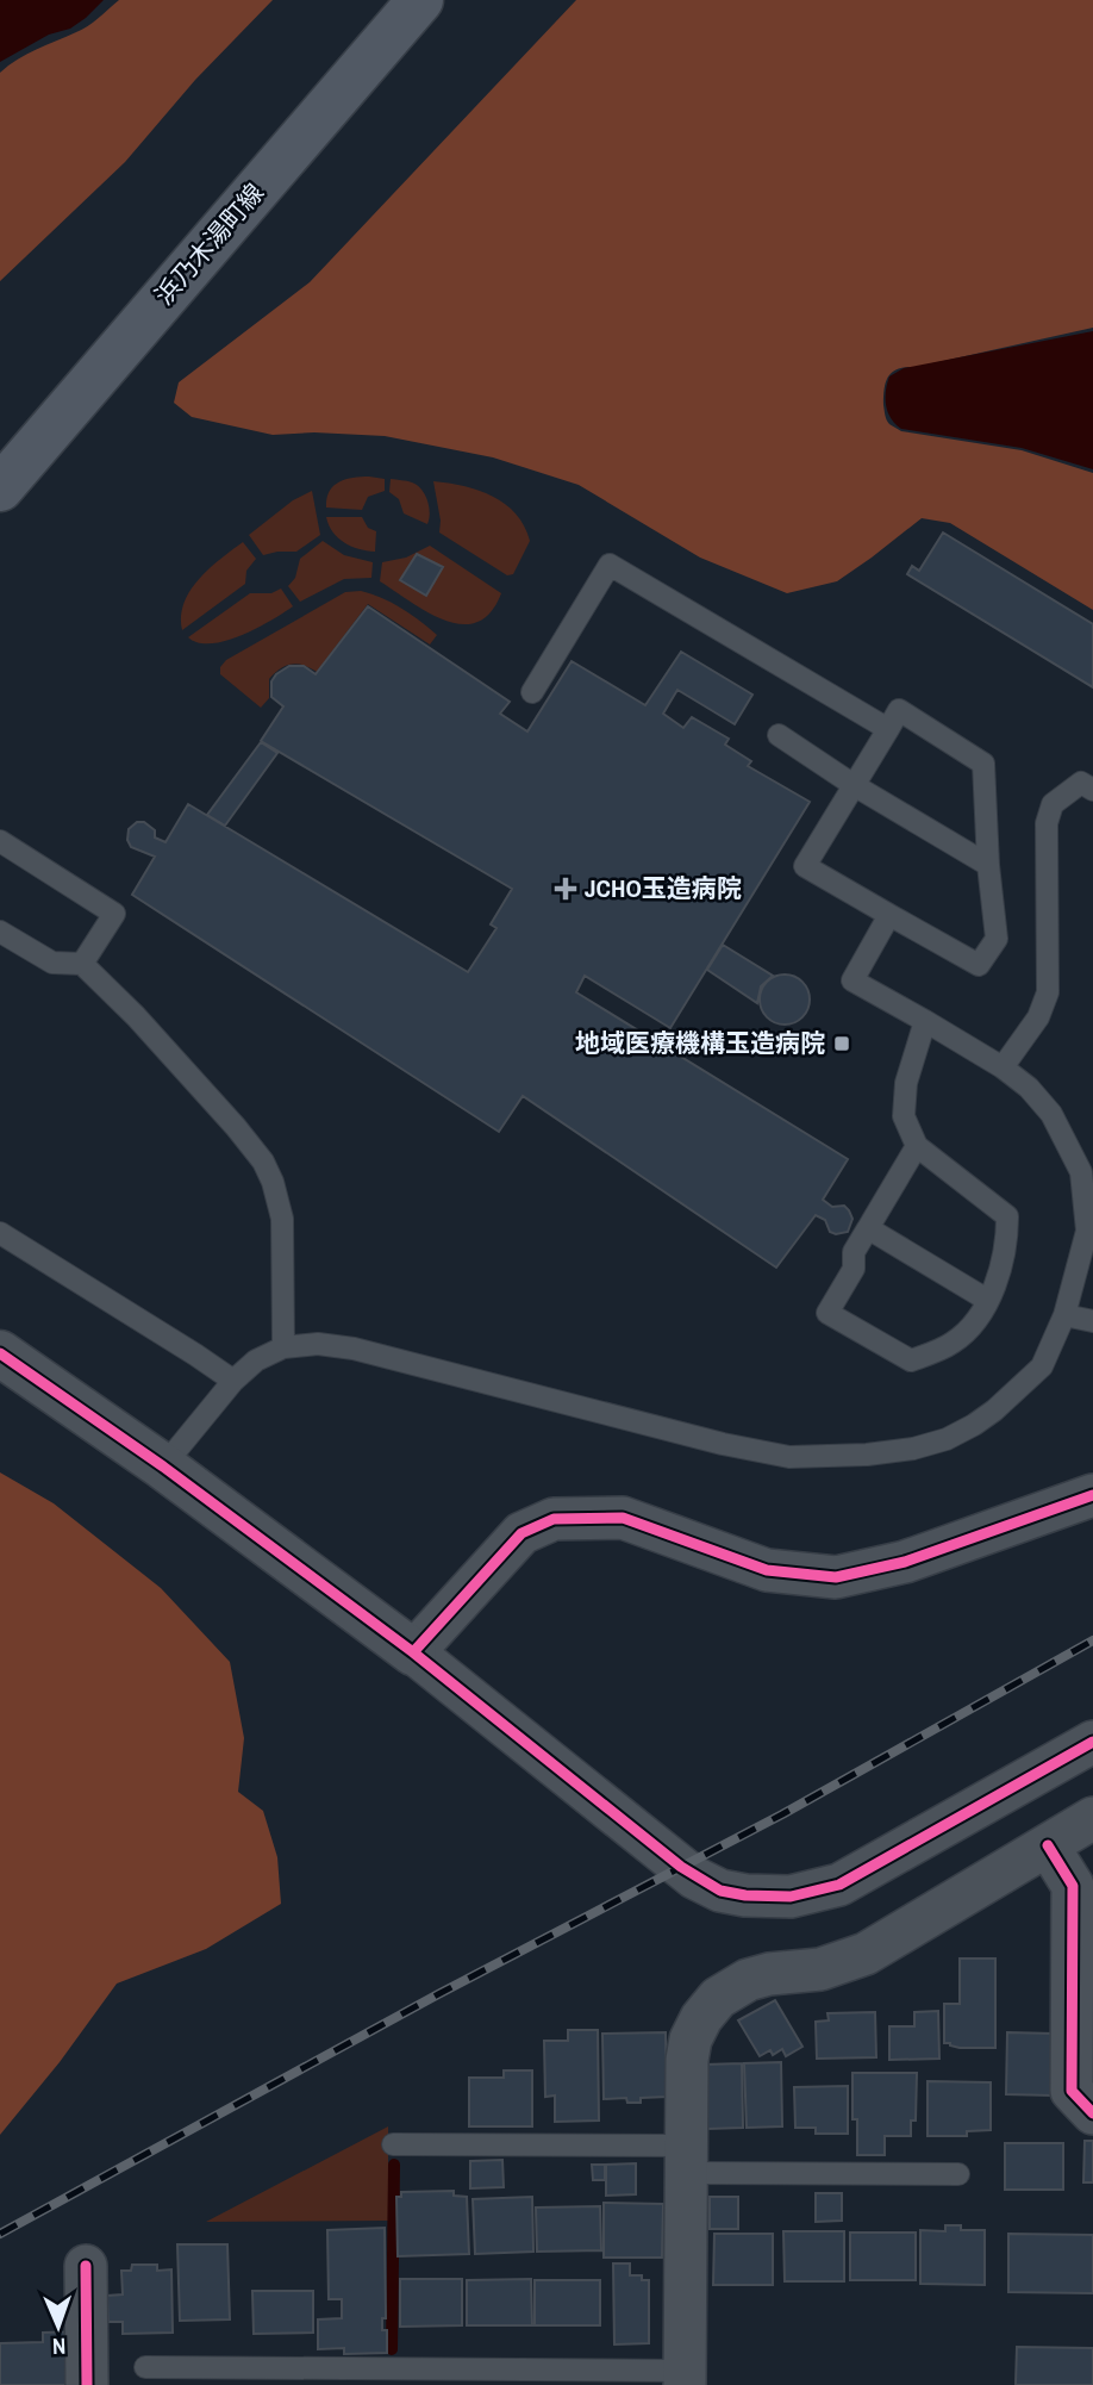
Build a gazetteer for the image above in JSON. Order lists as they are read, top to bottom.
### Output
{
  "streets": {
    "main road": ["浜乃木湯町線"]
  },
  "places": {
    "health": ["JCHO玉造病院"],
    "transit": ["地域医療機構玉造病院"]
  },
  "north": "bottom"
}
